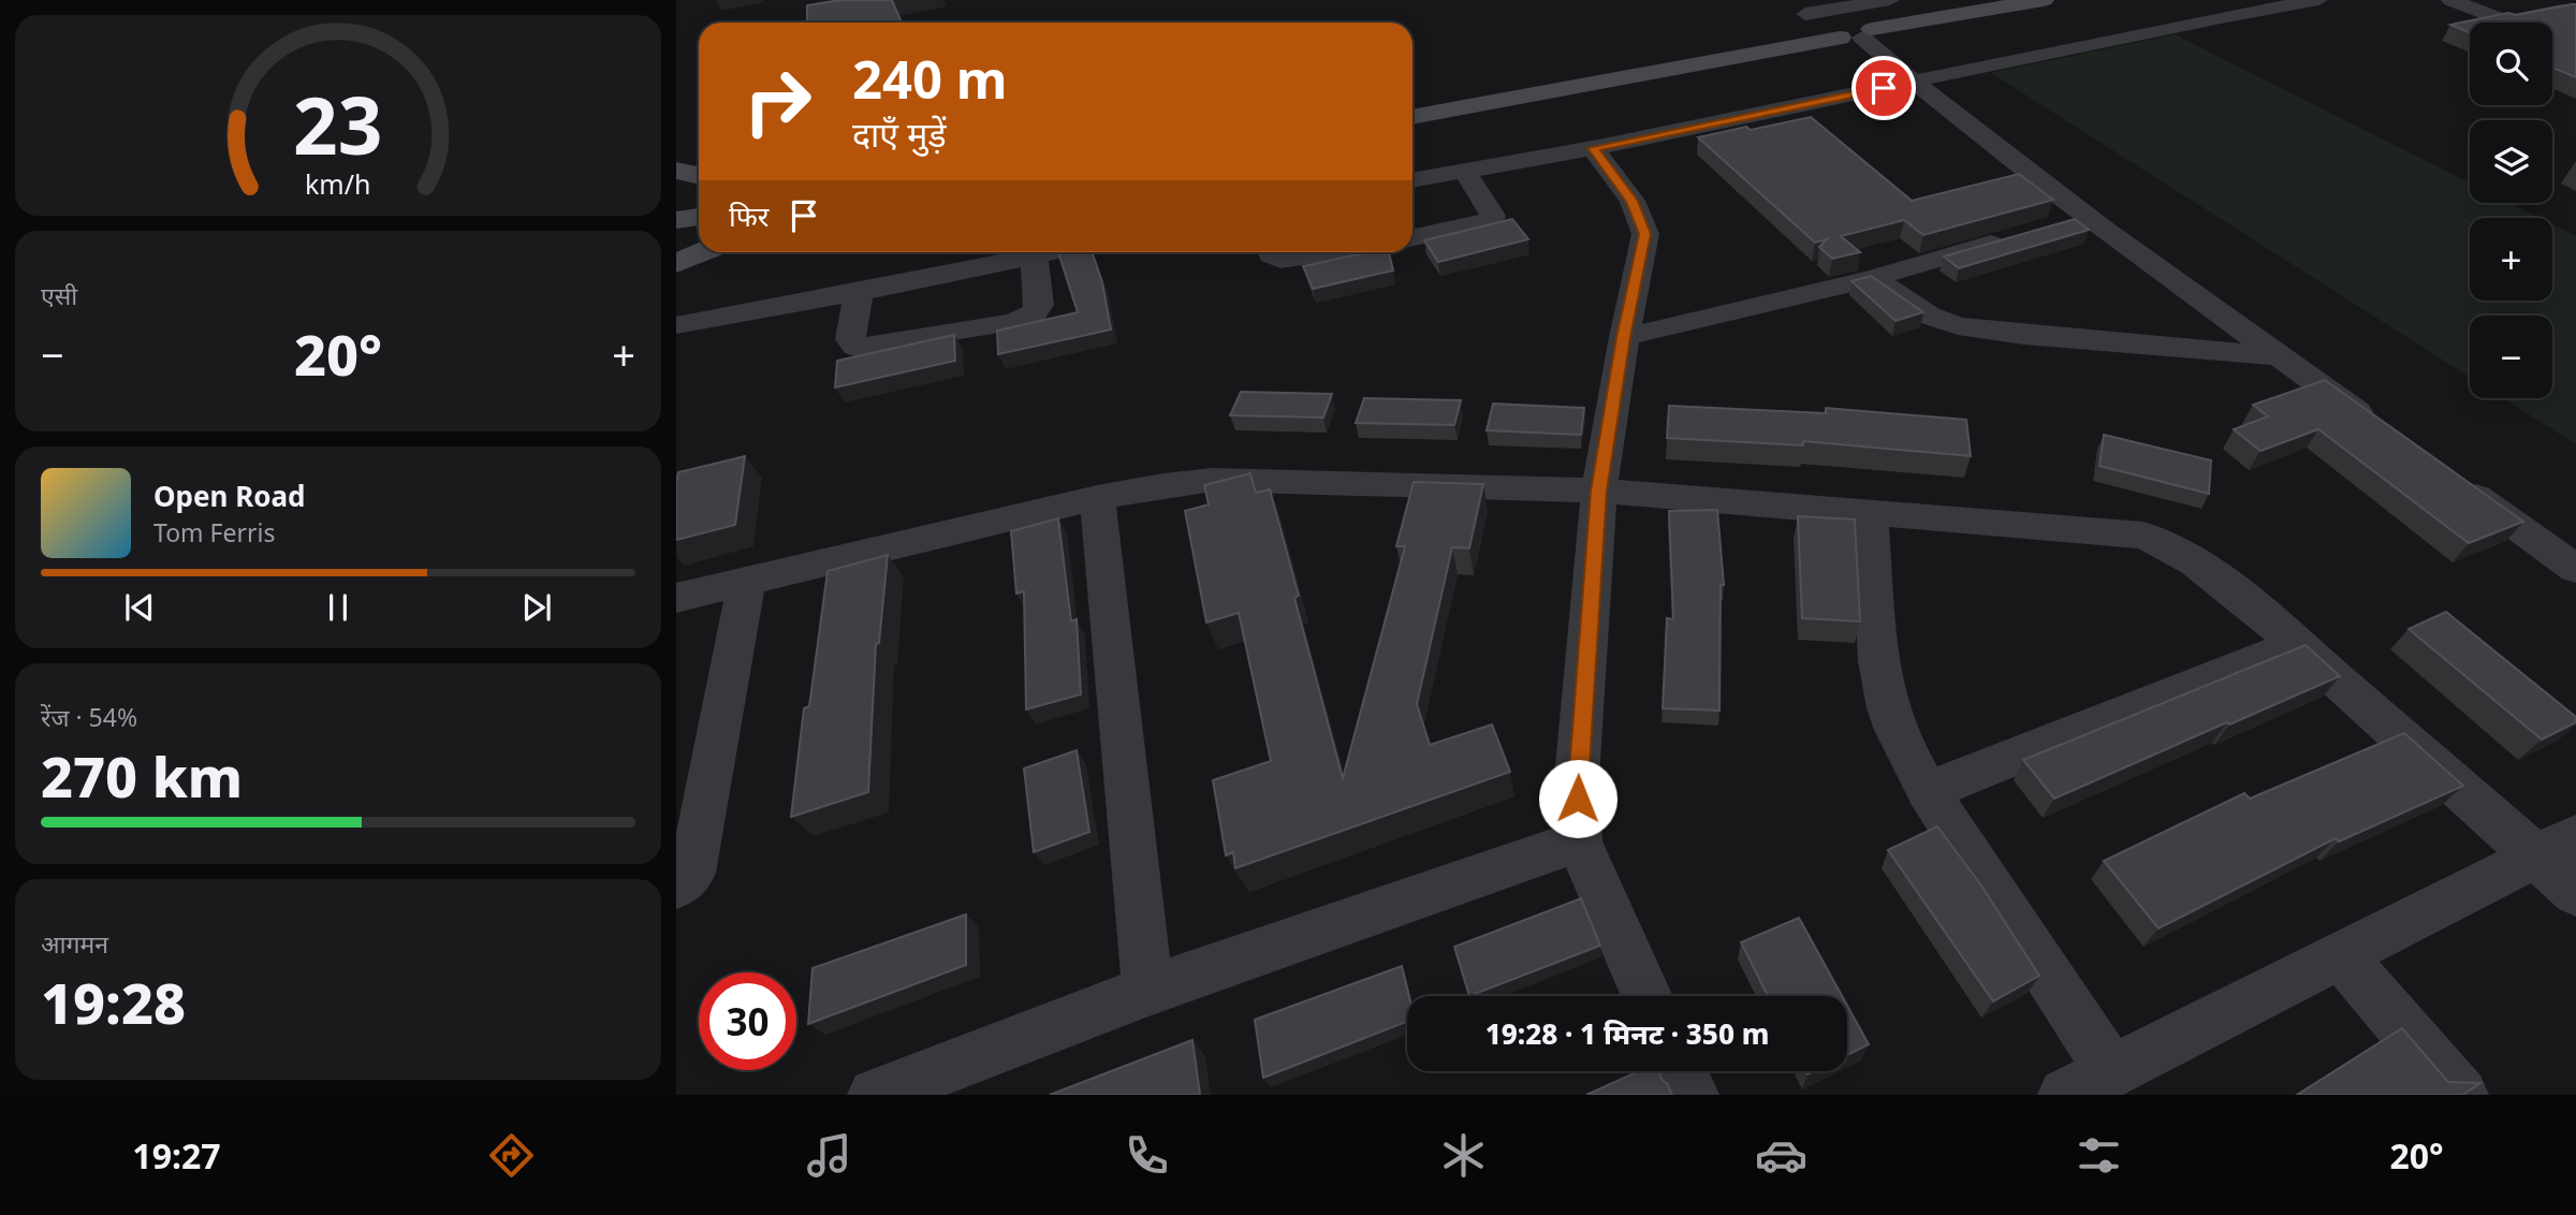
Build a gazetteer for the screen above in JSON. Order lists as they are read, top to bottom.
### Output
{
  "page": {
    "map_buttons": ["+", "−"],
    "turn": ["240 m", "दाएँ मुड़ें"],
    "then": "फिर",
    "tile": [
      "एसी",
      ["रेंज · 54%", "270 km"],
      ["आगमन", "19:28"]
    ],
    "heat": ["−", "20°", "+"],
    "song": ["Open Road", "Tom Ferris"],
    "limit": "30",
    "trip": "19:28 · 1 मिनट · 350 m",
    "tabs": ["19:27", "20°"],
    "gauge": ["23", "km/h"]
  }
}
